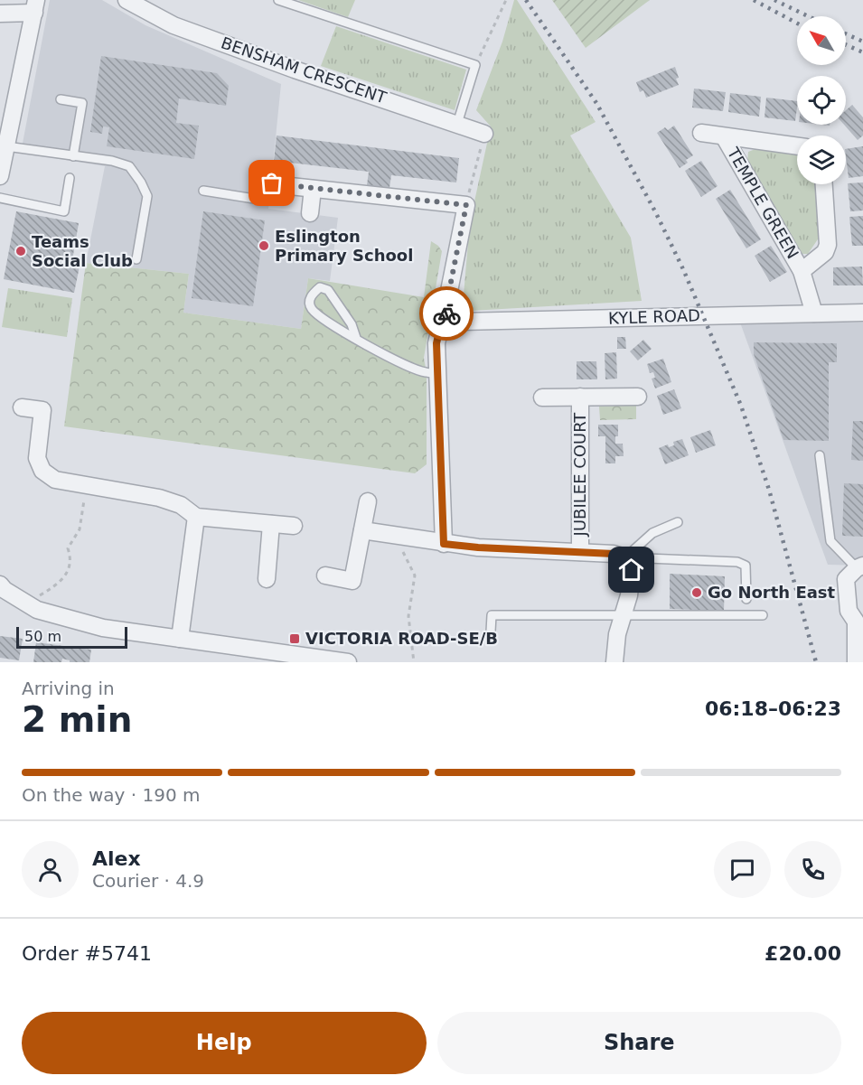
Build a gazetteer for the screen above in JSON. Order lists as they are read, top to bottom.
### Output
{
  "streets": {
    "street": [
      "BENSHAM CRESCENT",
      "TEMPLE GREEN",
      "KYLE ROAD",
      "JUBILEE COURT"
    ]
  },
  "crossings": [
    ["TEMPLE GREEN", "KYLE ROAD"]
  ],
  "places": {
    "other": ["Eslington Primary School", "Teams Social Club", "Go North East"],
    "transit": ["VICTORIA ROAD-SE/B"]
  },
  "scale_bar": "50 m",
  "north": "top left",
  "page": {
    "scale": "50 m",
    "heading": ["2 min", "Arriving in", "06:18–06:23"],
    "panel": [
      "Alex",
      "Courier · 4.9",
      "Order #5741",
      "£20.00"
    ],
    "bar": "On the way · 190 m",
    "buttons": ["Help", "Share"]
  }
}
